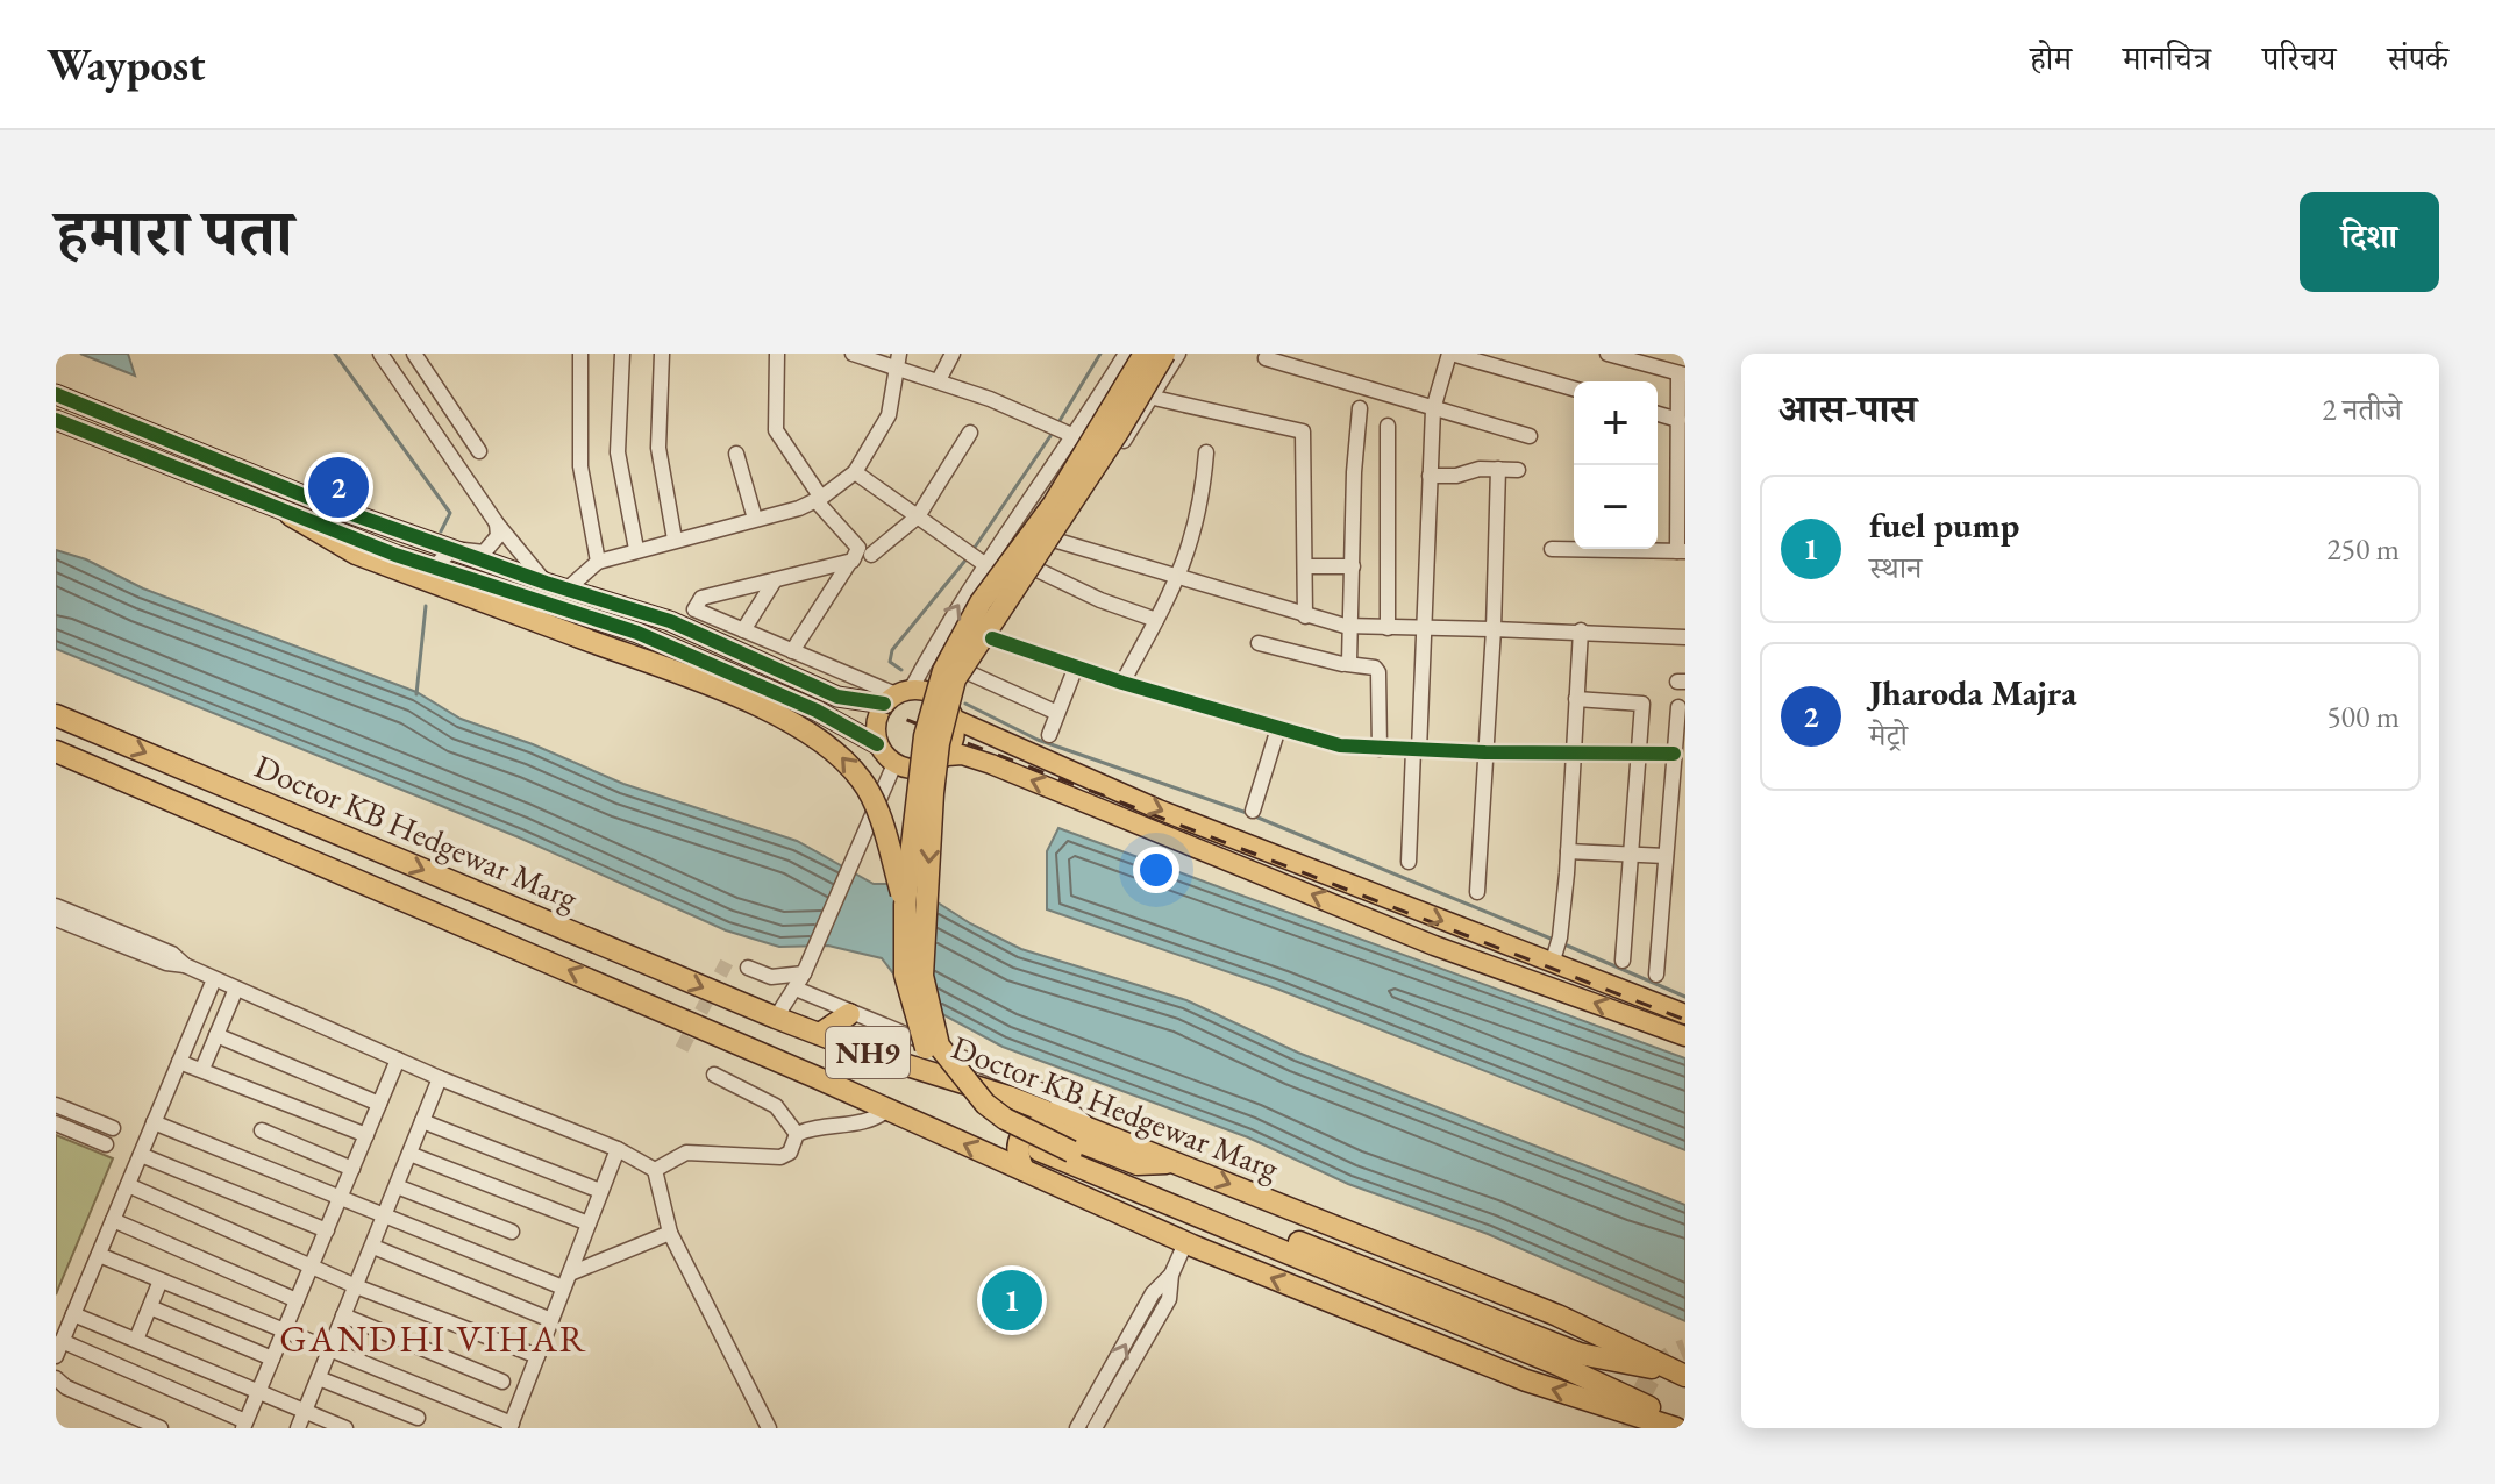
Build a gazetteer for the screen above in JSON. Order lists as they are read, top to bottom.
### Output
{
  "streets": {
    "highway": ["Doctor KB Hedgewar Marg", "NH9"]
  },
  "districts": ["GANDHI VIHAR"],
  "page": {
    "header": "Waypost",
    "nav": [
      "होम",
      "मानचित्र",
      "परिचय",
      "संपर्क"
    ],
    "title": "हमारा पता",
    "buttons": "दिशा",
    "heading": ["आस-पास", "2 नतीजे"],
    "map_buttons": ["+", "−"],
    "pins": ["2", "1"],
    "list": [
      {
        "mark": "1",
        "name": "fuel pump",
        "note": "स्थान",
        "value": "250 m"
      },
      {
        "mark": "2",
        "name": "Jharoda Majra",
        "note": "मेट्रो",
        "value": "500 m"
      }
    ]
  }
}
